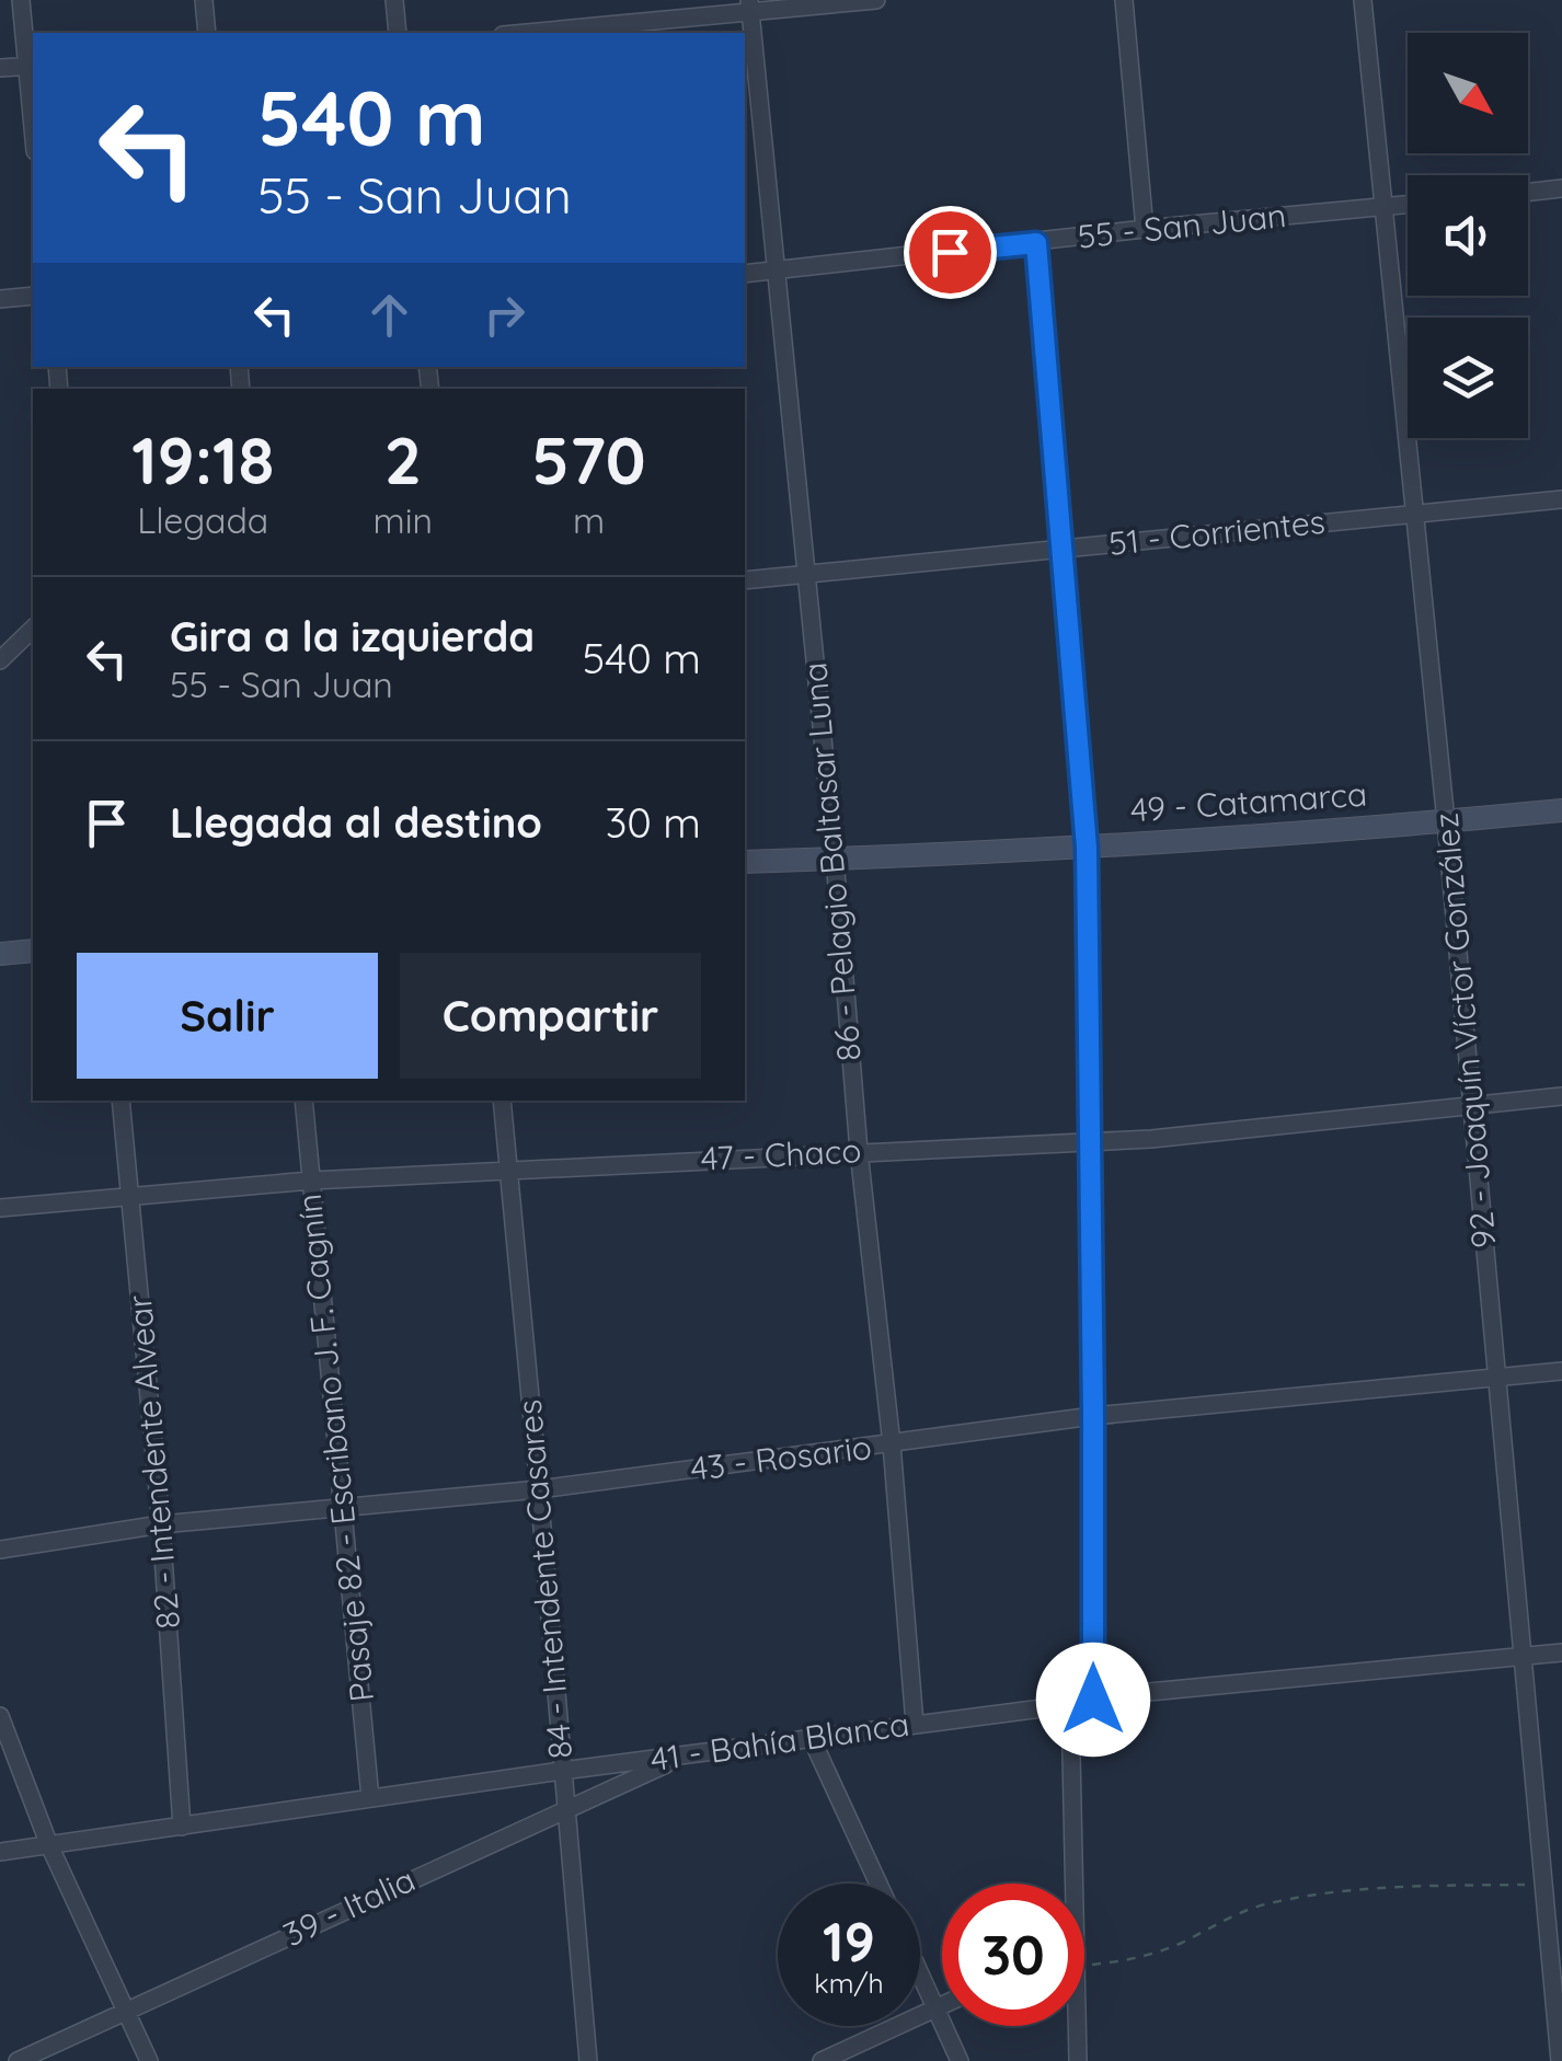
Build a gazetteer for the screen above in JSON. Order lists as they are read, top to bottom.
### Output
{
  "streets": {
    "street": [
      "55 - San Juan",
      "51 - Corrientes",
      "49 - Catamarca",
      "86 - Pelagio Baltasar Luna",
      "92 - Joaquín Víctor González",
      "47 - Chaco",
      "Pasaje 82 - Escribano J. F. Cagnín",
      "43 - Rosario",
      "82 - Intendente Alvear",
      "84 - Intendente Casares",
      "41 - Bahía Blanca",
      "39 - Italia"
    ]
  },
  "crossings": [
    ["55 - San Juan", "86 - Pelagio Baltasar Luna"],
    ["55 - San Juan", "92 - Joaquín Víctor González"],
    ["51 - Corrientes", "86 - Pelagio Baltasar Luna"],
    ["51 - Corrientes", "92 - Joaquín Víctor González"],
    ["49 - Catamarca", "86 - Pelagio Baltasar Luna"],
    ["49 - Catamarca", "92 - Joaquín Víctor González"],
    ["86 - Pelagio Baltasar Luna", "47 - Chaco"],
    ["86 - Pelagio Baltasar Luna", "43 - Rosario"],
    ["86 - Pelagio Baltasar Luna", "41 - Bahía Blanca"],
    ["92 - Joaquín Víctor González", "47 - Chaco"],
    ["92 - Joaquín Víctor González", "43 - Rosario"],
    ["92 - Joaquín Víctor González", "41 - Bahía Blanca"],
    ["47 - Chaco", "Pasaje 82 - Escribano J. F. Cagnín"],
    ["47 - Chaco", "82 - Intendente Alvear"],
    ["47 - Chaco", "84 - Intendente Casares"],
    ["Pasaje 82 - Escribano J. F. Cagnín", "43 - Rosario"],
    ["Pasaje 82 - Escribano J. F. Cagnín", "41 - Bahía Blanca"],
    ["43 - Rosario", "82 - Intendente Alvear"],
    ["43 - Rosario", "84 - Intendente Casares"],
    ["82 - Intendente Alvear", "41 - Bahía Blanca"],
    ["84 - Intendente Casares", "41 - Bahía Blanca"],
    ["84 - Intendente Casares", "39 - Italia"],
    ["41 - Bahía Blanca", "39 - Italia"]
  ],
  "north": "bottom right",
  "page": {
    "turn": ["540 m", "55 - San Juan"],
    "eta": [
      "19:18",
      "Llegada",
      "2",
      "min",
      "570",
      "m"
    ],
    "list": [
      {
        "name": "Gira a la izquierda",
        "note": "55 - San Juan",
        "value": "540 m"
      },
      {
        "name": "Llegada al destino",
        "value": "30 m"
      }
    ],
    "buttons": ["Salir", "Compartir"],
    "speed": "19 km/h",
    "limit": "30"
  }
}
